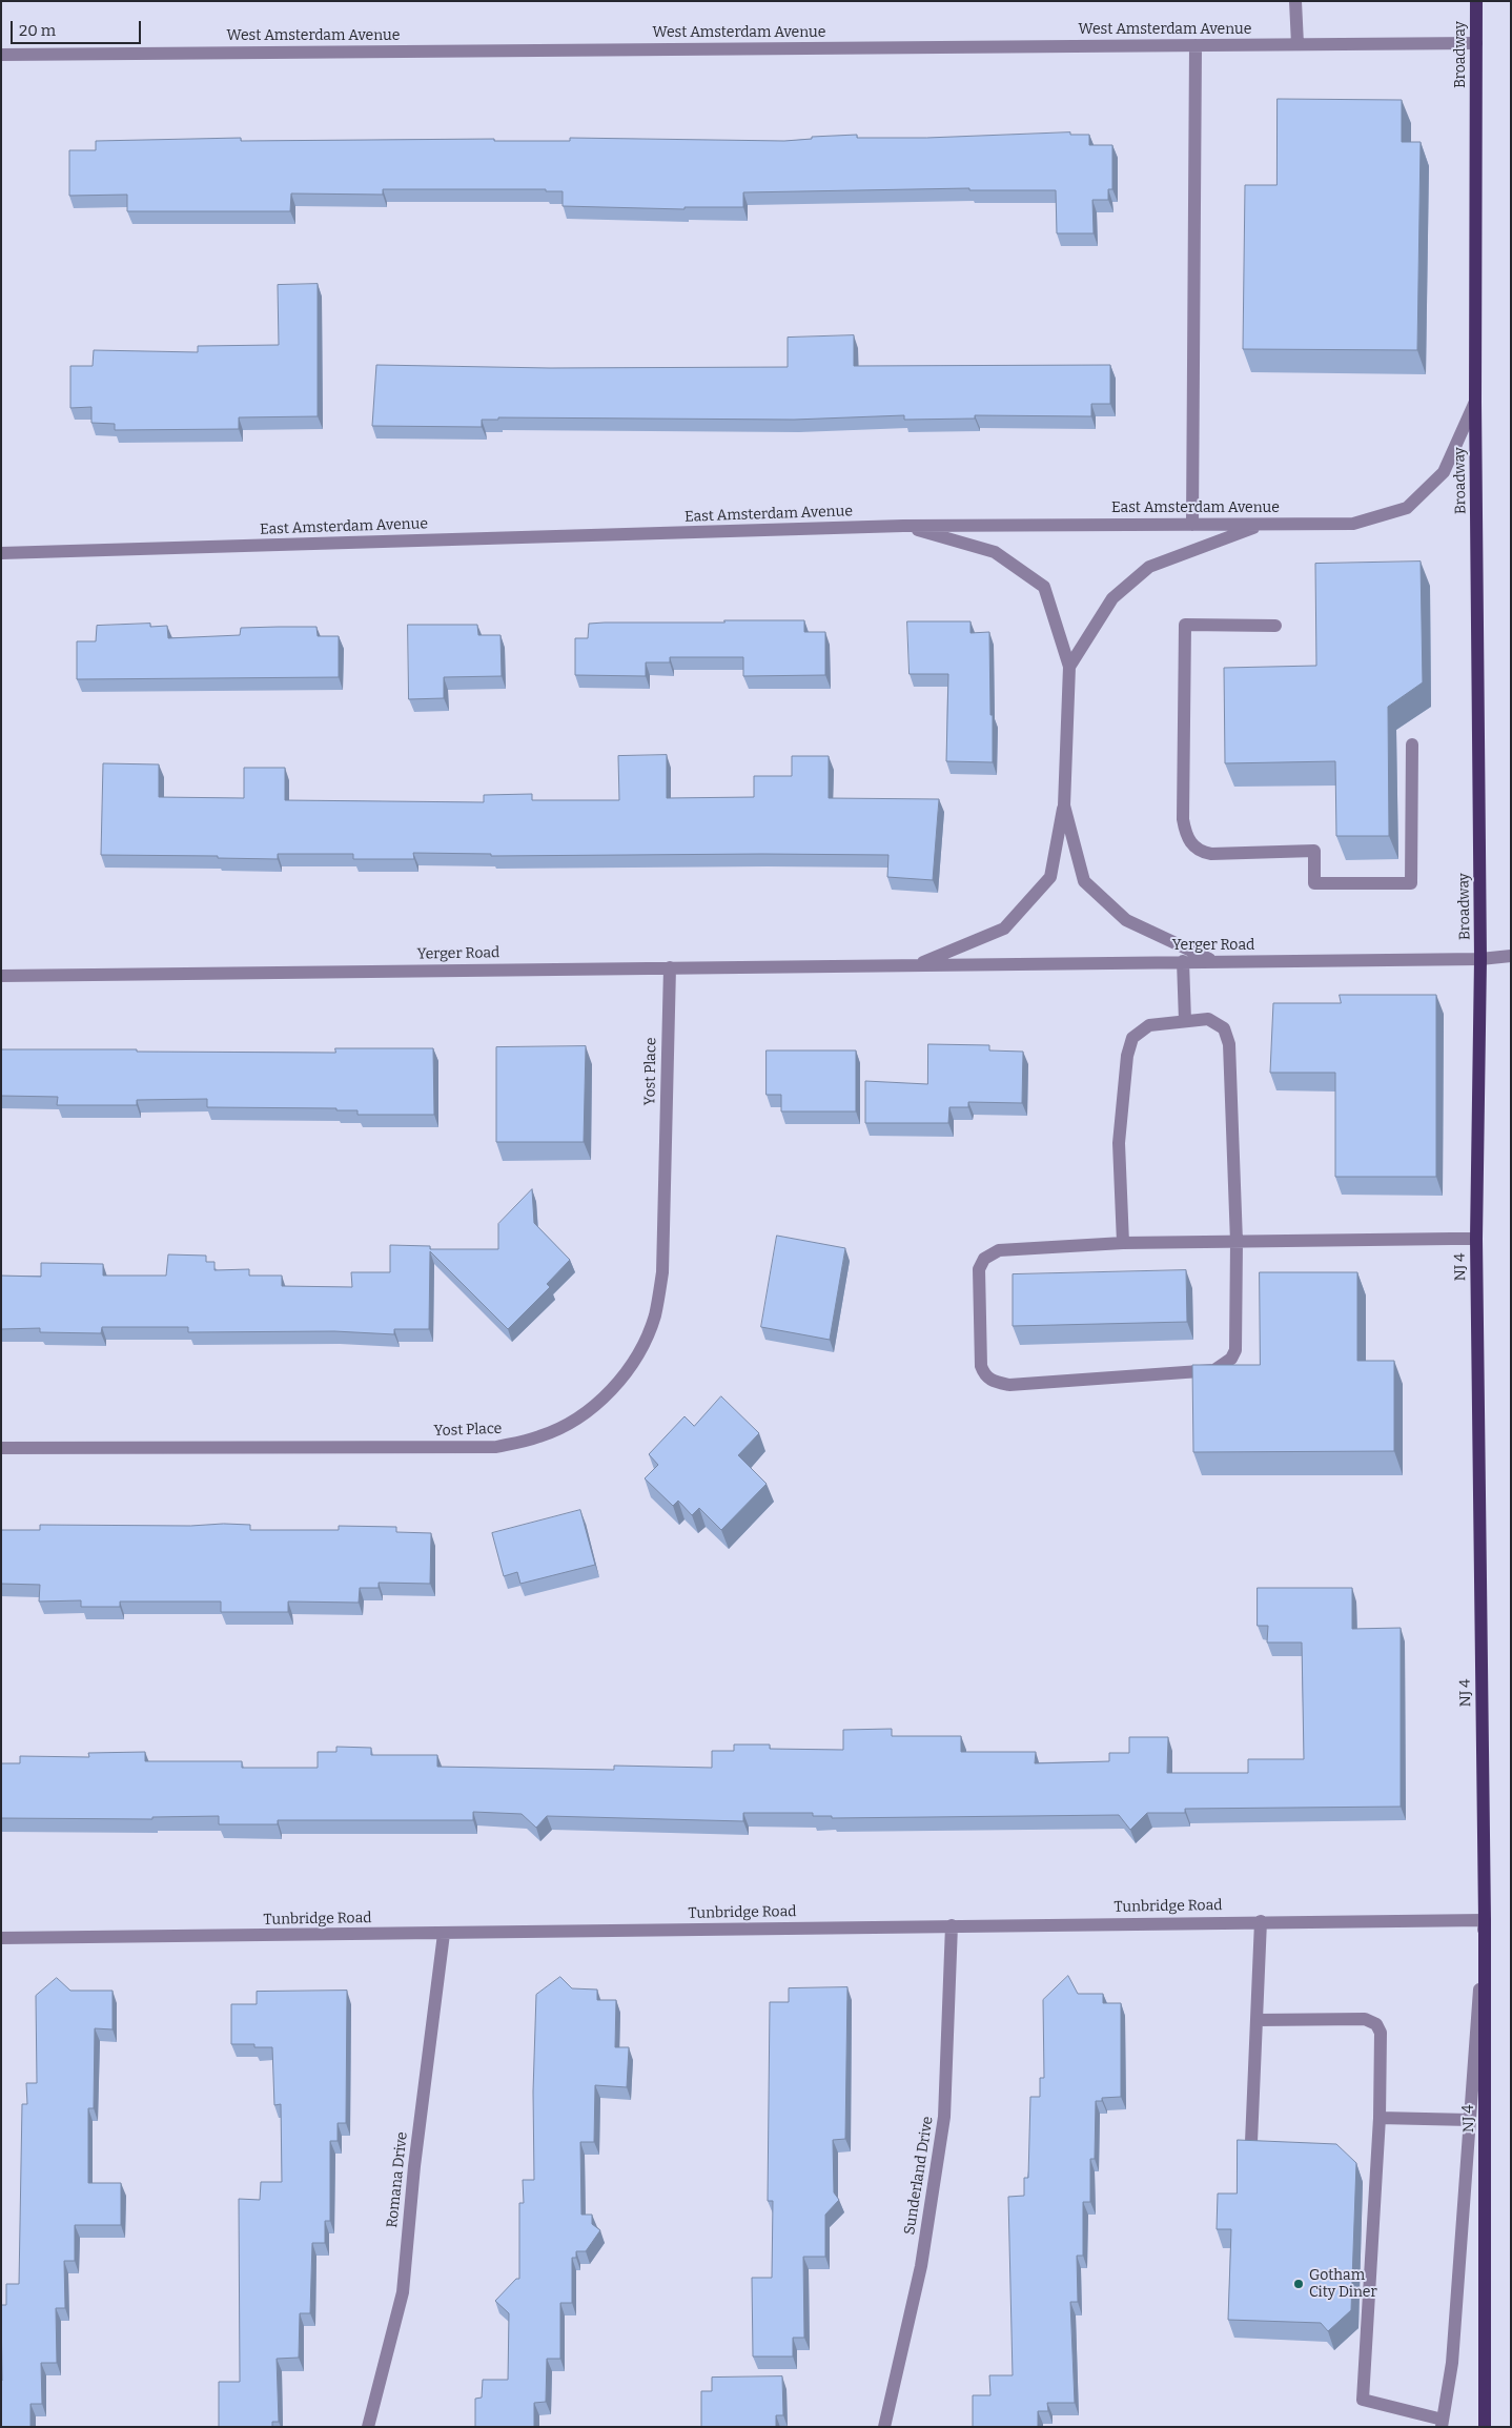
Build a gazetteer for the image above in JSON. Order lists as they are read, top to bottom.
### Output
{
  "streets": {
    "main road": ["Broadway", "NJ 4"],
    "street": [
      "West Amsterdam Avenue",
      "East Amsterdam Avenue",
      "Yerger Road",
      "Yost Place",
      "Tunbridge Road",
      "Sunderland Drive",
      "Romana Drive"
    ]
  },
  "crossings": [
    ["West Amsterdam Avenue", "Broadway"],
    ["Broadway", "East Amsterdam Avenue"],
    ["Broadway", "Yerger Road"],
    ["Broadway", "NJ 4"],
    ["Yerger Road", "Yost Place"],
    ["Yerger Road", "NJ 4"],
    ["NJ 4", "Tunbridge Road"],
    ["Tunbridge Road", "Sunderland Drive"],
    ["Tunbridge Road", "Romana Drive"]
  ],
  "places": ["Gotham City Diner"],
  "scale_bar": "20 m"
}
